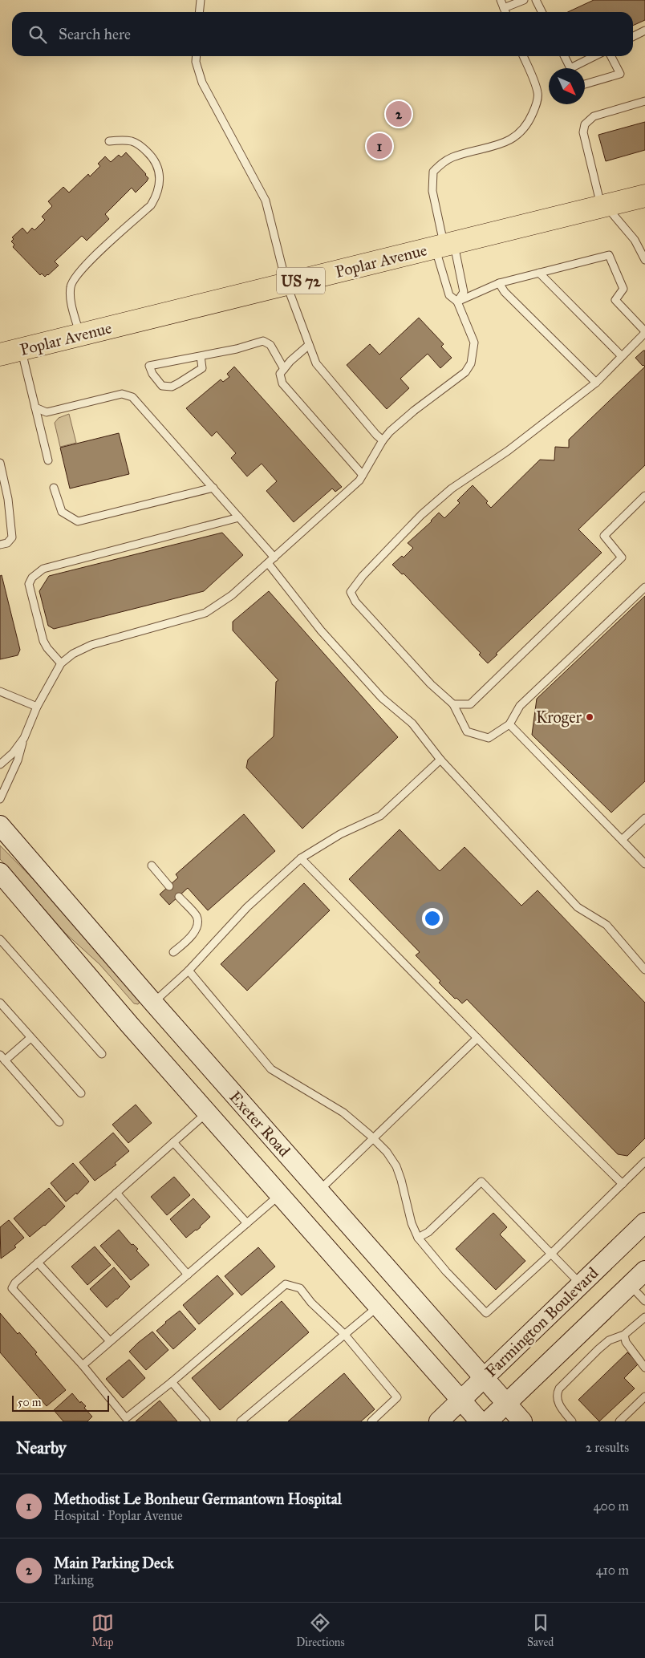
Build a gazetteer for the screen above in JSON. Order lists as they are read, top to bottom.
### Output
{
  "streets": {
    "main road": ["Poplar Avenue", "US 72"],
    "street": ["Exeter Road", "Farmington Boulevard"]
  },
  "crossings": [
    ["Exeter Road", "Farmington Boulevard"]
  ],
  "places": ["Kroger"],
  "scale_bar": "50 m",
  "north": "bottom right",
  "page": {
    "search": "Search here",
    "pins": ["2", "1"],
    "scale": "50 m",
    "heading": ["Nearby", "2 results"],
    "list": [
      {
        "mark": "1",
        "name": "Methodist Le Bonheur Germantown Hospital",
        "note": "Hospital · Poplar Avenue",
        "value": "400 m"
      },
      {
        "mark": "2",
        "name": "Main Parking Deck",
        "note": "Parking",
        "value": "410 m"
      }
    ],
    "nav": ["Map", "Directions", "Saved"]
  }
}
